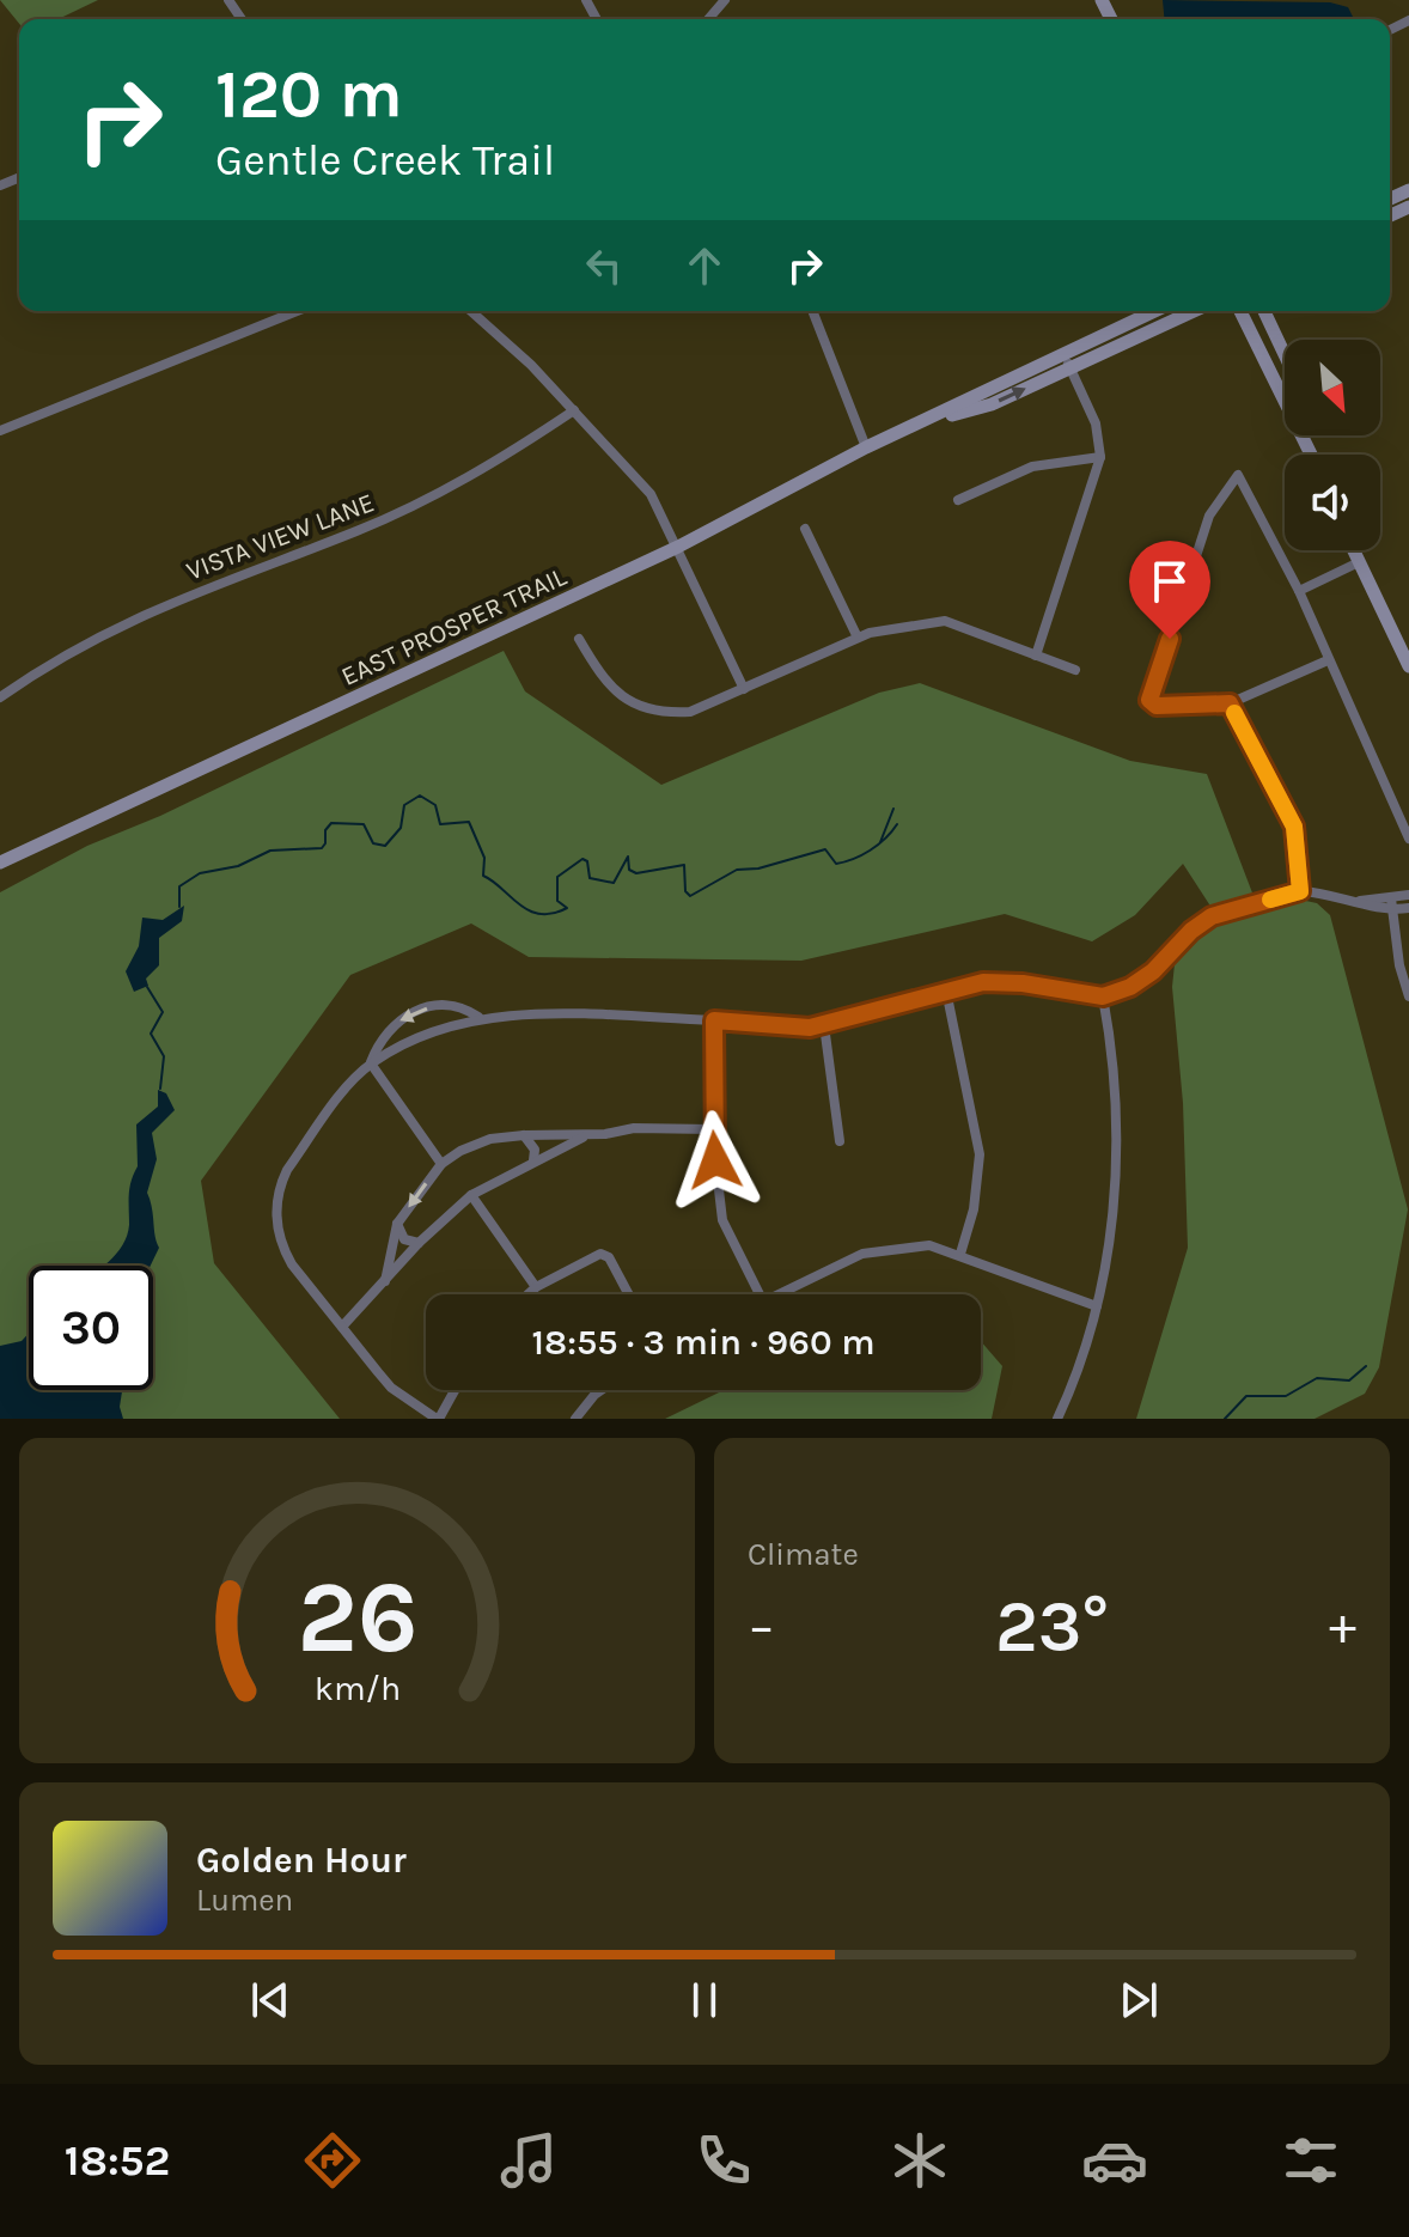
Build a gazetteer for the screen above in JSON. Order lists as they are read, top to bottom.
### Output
{
  "streets": {
    "main road": ["EAST PROSPER TRAIL"],
    "street": ["VISTA VIEW LANE"]
  },
  "north": "bottom right",
  "page": {
    "turn": ["120 m", "Gentle Creek Trail"],
    "limit": "30",
    "trip": "18:55 · 3 min · 960 m",
    "tile": "Climate",
    "heat": ["−", "23°", "+"],
    "song": ["Golden Hour", "Lumen"],
    "tabs": "18:52",
    "gauge": ["26", "km/h"]
  }
}
